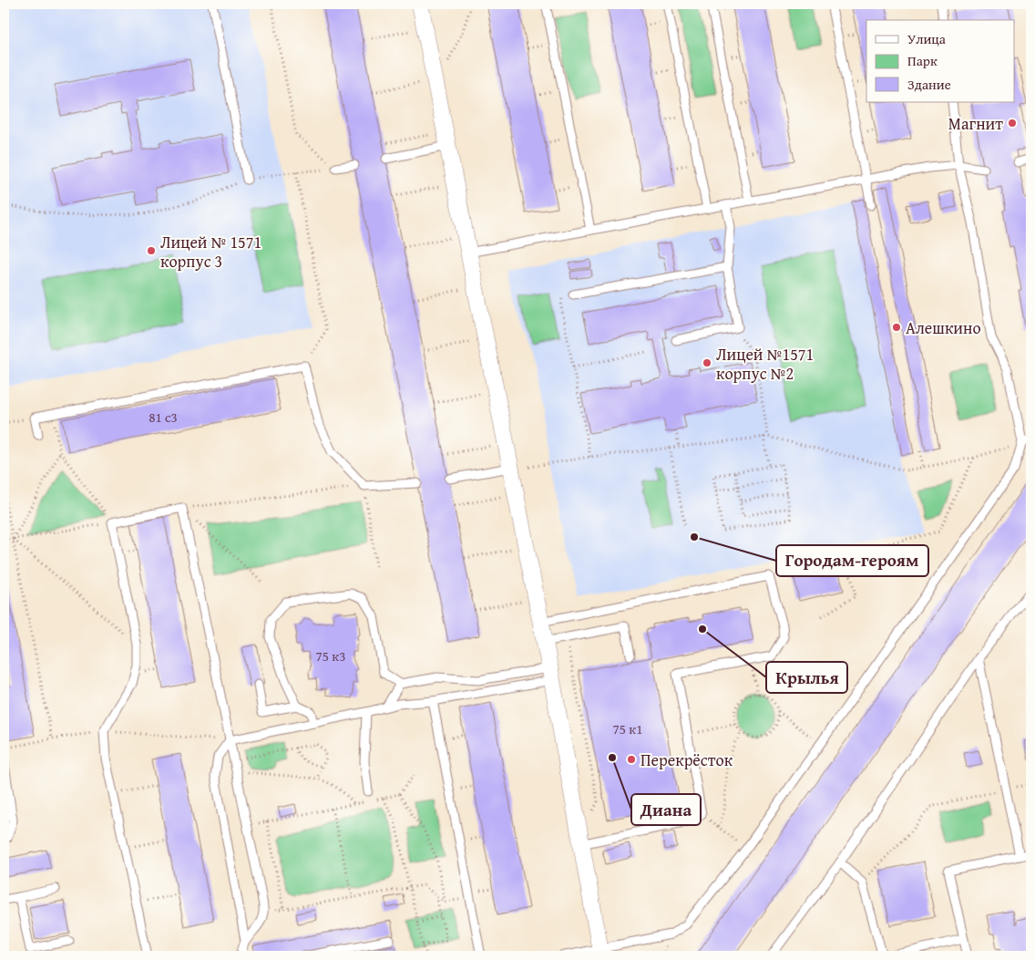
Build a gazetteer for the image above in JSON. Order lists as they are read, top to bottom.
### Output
{
  "places": [
    "Магнит",
    "Лицей № 1571 корпус 3",
    "Алешкино",
    "Лицей №1571 корпус №2",
    "Городам-героям",
    "Крылья",
    "Диана",
    "Перекрёсток"
  ],
  "house_numbers": ["81 с3", "75 к3", "75 к1"],
  "legend": ["Улица", "Парк", "Здание"]
}
